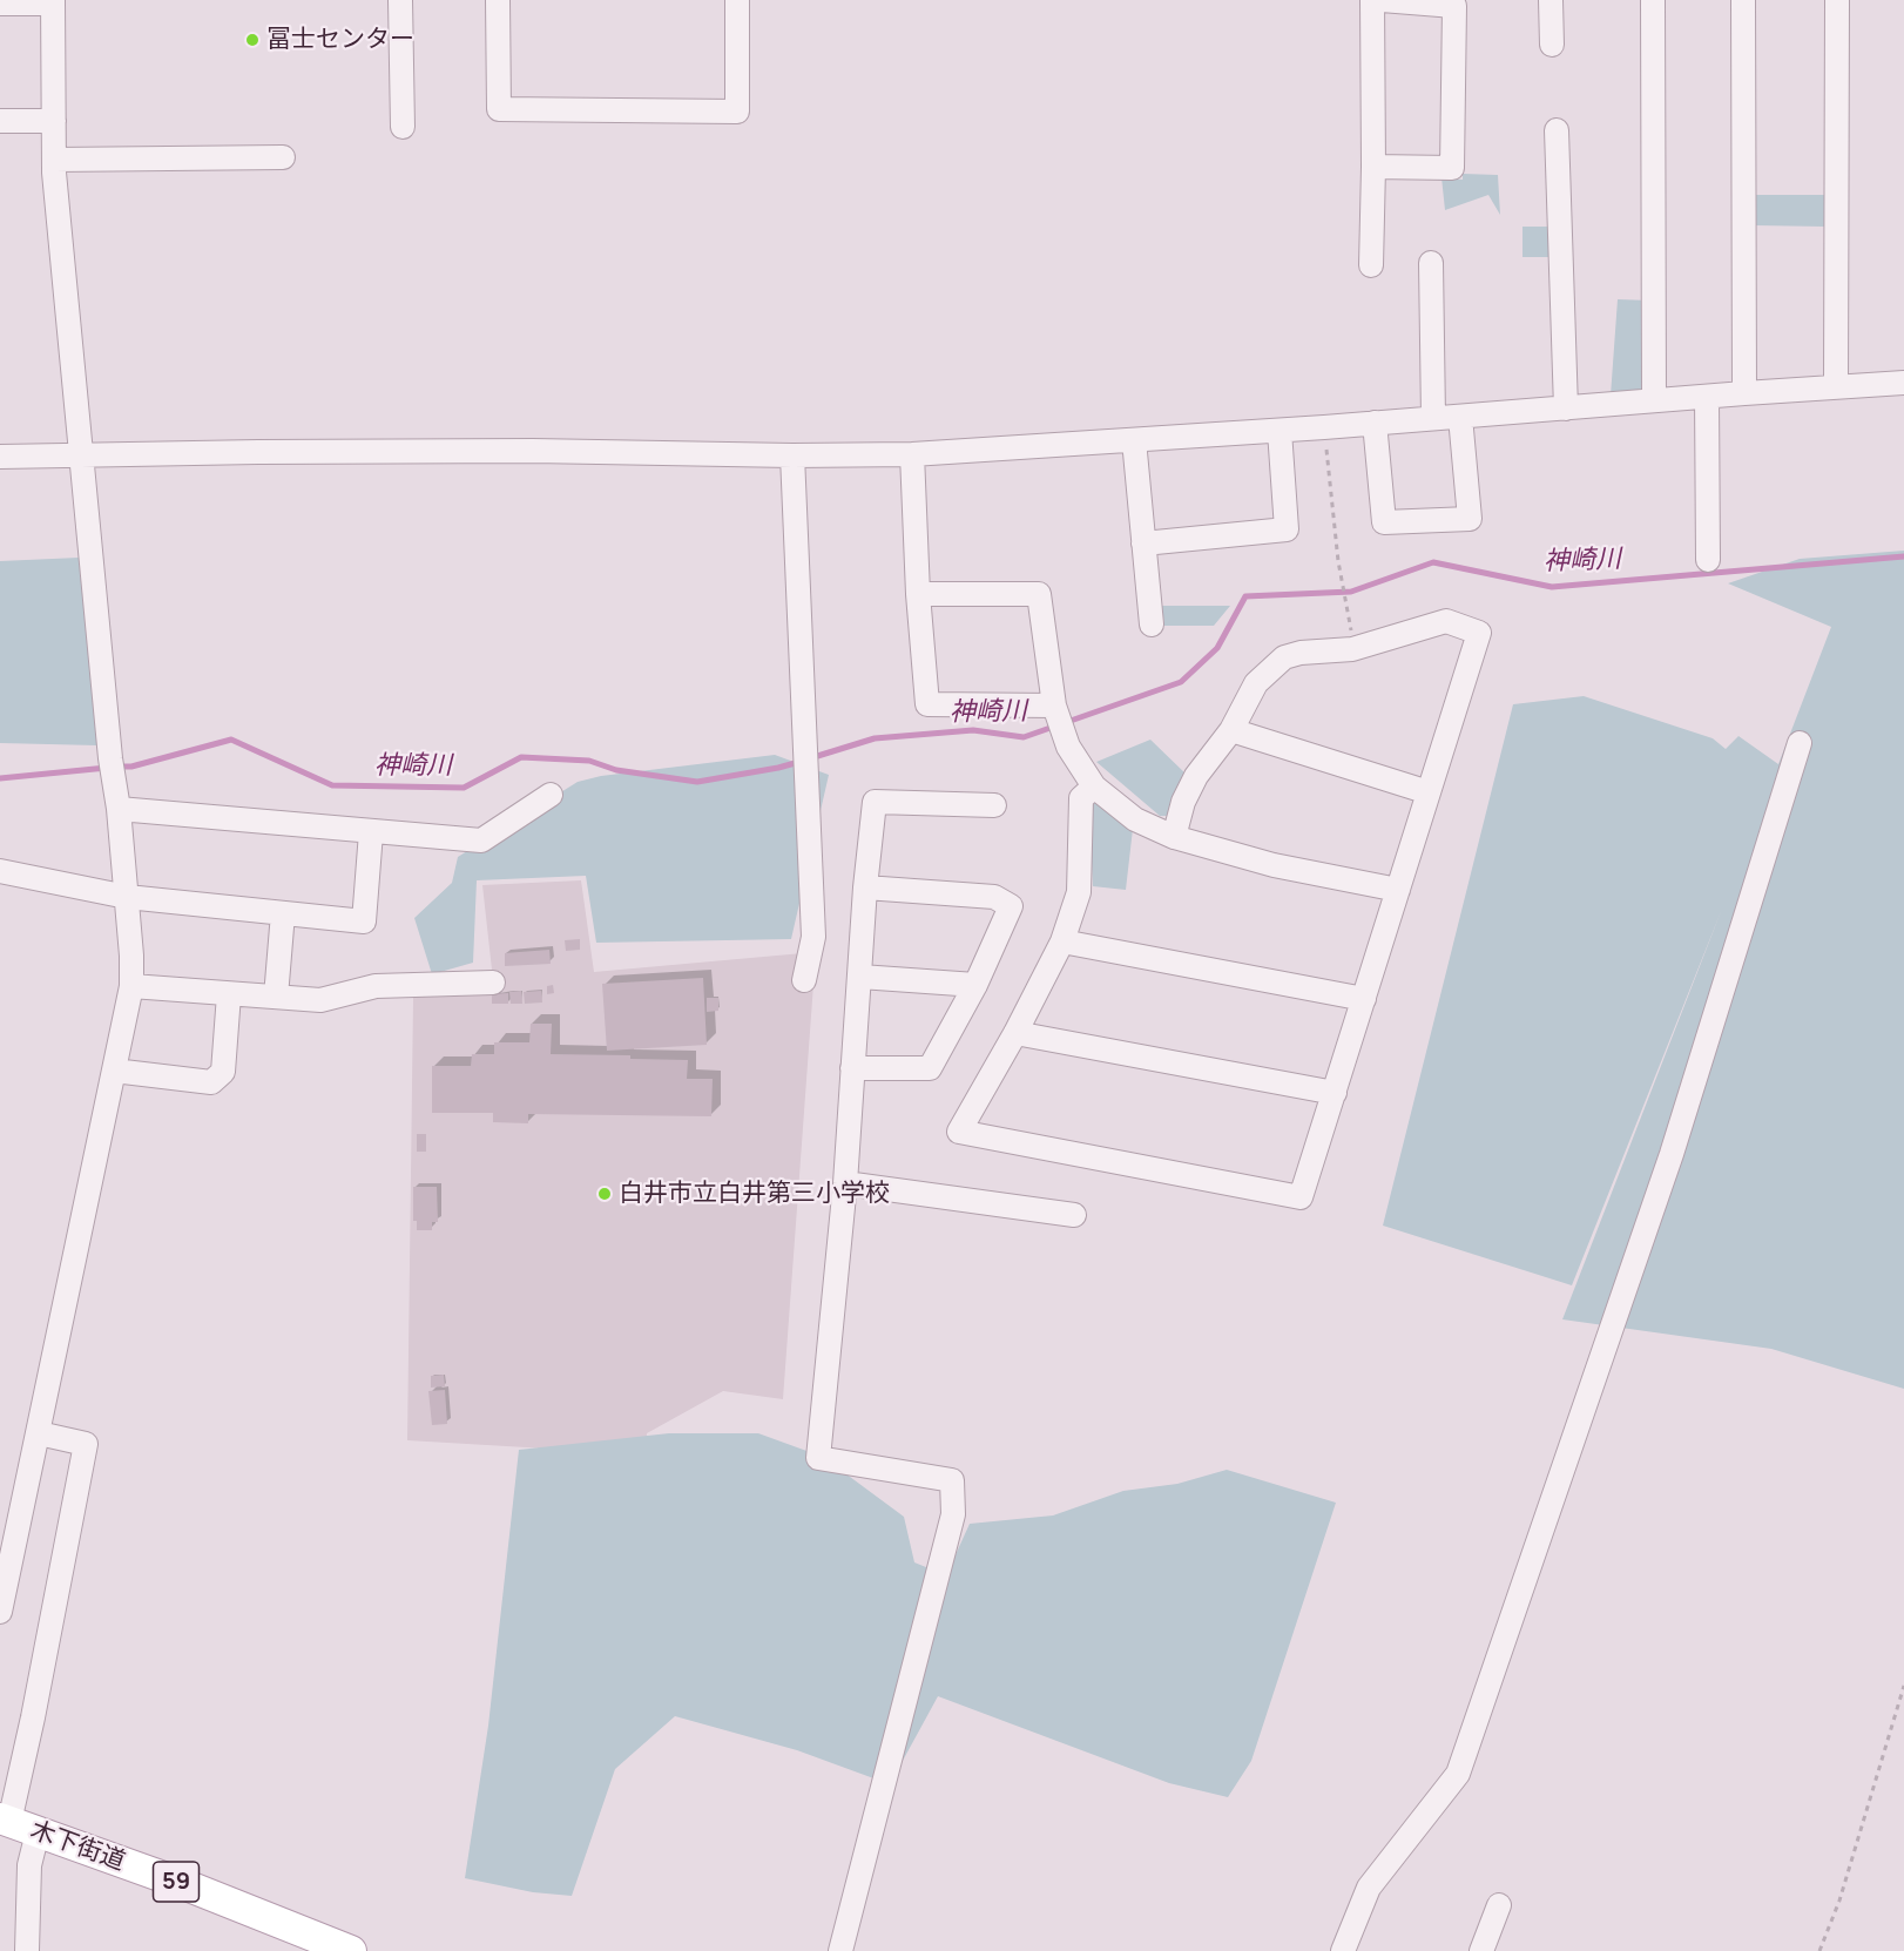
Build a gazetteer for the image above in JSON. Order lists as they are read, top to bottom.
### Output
{
  "streets": {
    "main road": ["木下街道", "59"]
  },
  "water": ["神崎川"],
  "places": ["冨士センター", "白井市立白井第三小学校"]
}
